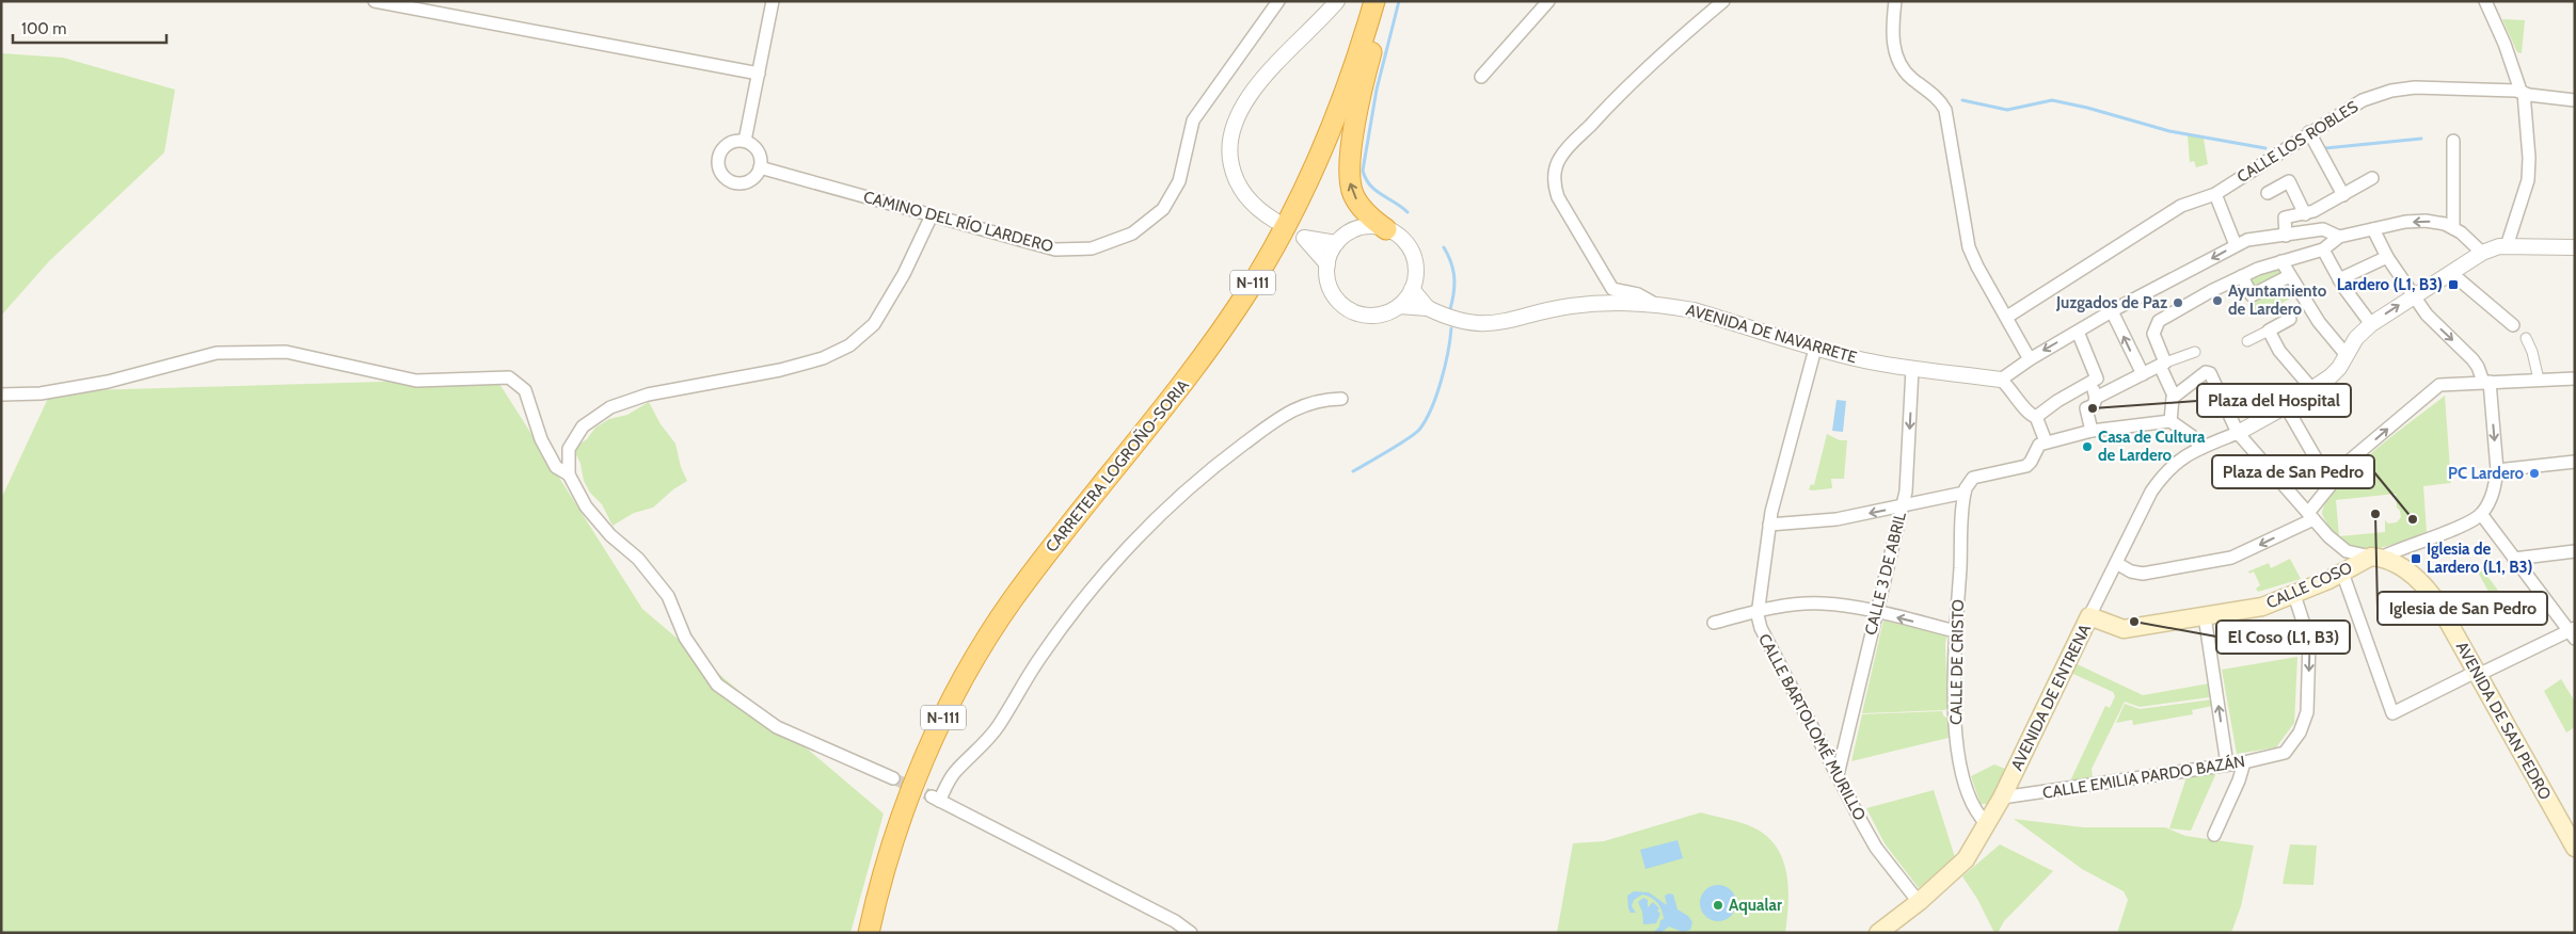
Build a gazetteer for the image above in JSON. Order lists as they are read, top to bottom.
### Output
{
  "streets": {
    "highway": ["N-111", "CARRETERA LOGROÑO-SORIA"],
    "main road": ["CALLE COSO", "AVENIDA DE ENTRENA", "AVENIDA DE SAN PEDRO"],
    "street": [
      "CALLE LOS ROBLES",
      "CAMINO DEL RÍO LARDERO",
      "AVENIDA DE NAVARRETE",
      "CALLE 3 DE ABRIL",
      "CALLE DE CRISTO",
      "CALLE BARTOLOMÉ MURILLO",
      "CALLE EMILIA PARDO BAZÁN"
    ]
  },
  "crossings": [
    ["AVENIDA DE NAVARRETE", "CALLE 3 DE ABRIL"],
    ["AVENIDA DE NAVARRETE", "CALLE BARTOLOMÉ MURILLO"],
    ["CALLE 3 DE ABRIL", "CALLE BARTOLOMÉ MURILLO"],
    ["CALLE COSO", "AVENIDA DE ENTRENA"],
    ["CALLE COSO", "AVENIDA DE SAN PEDRO"],
    ["CALLE COSO", "CALLE EMILIA PARDO BAZÁN"],
    ["CALLE DE CRISTO", "AVENIDA DE ENTRENA"],
    ["AVENIDA DE ENTRENA", "CALLE BARTOLOMÉ MURILLO"],
    ["AVENIDA DE ENTRENA", "CALLE EMILIA PARDO BAZÁN"]
  ],
  "one_way": ["CALLE EMILIA PARDO BAZÁN"],
  "places": {
    "transit": ["Lardero (L1, B3)", "Iglesia de Lardero (L1, B3)"],
    "other": [
      "Ayuntamiento de Lardero",
      "Juzgados de Paz",
      "Plaza del Hospital",
      "Casa de Cultura de Lardero",
      "PC Lardero",
      "Iglesia de San Pedro",
      "Plaza de San Pedro",
      "El Coso (L1, B3)",
      "Aqualar"
    ]
  },
  "scale_bar": "100 m"
}
